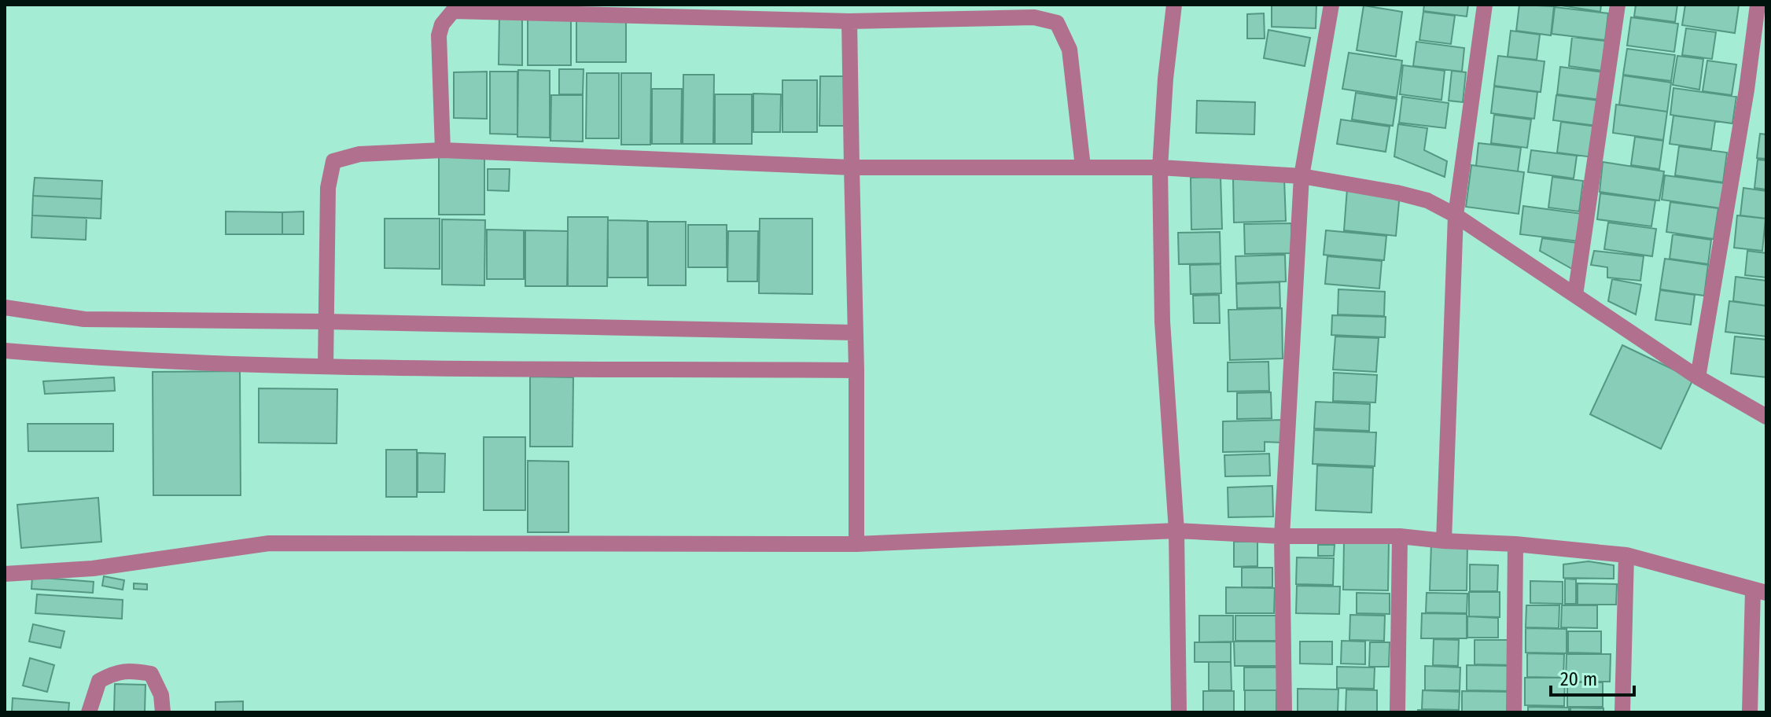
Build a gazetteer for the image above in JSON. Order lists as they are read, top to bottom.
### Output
{
  "scale_bar": "20 m"
}
